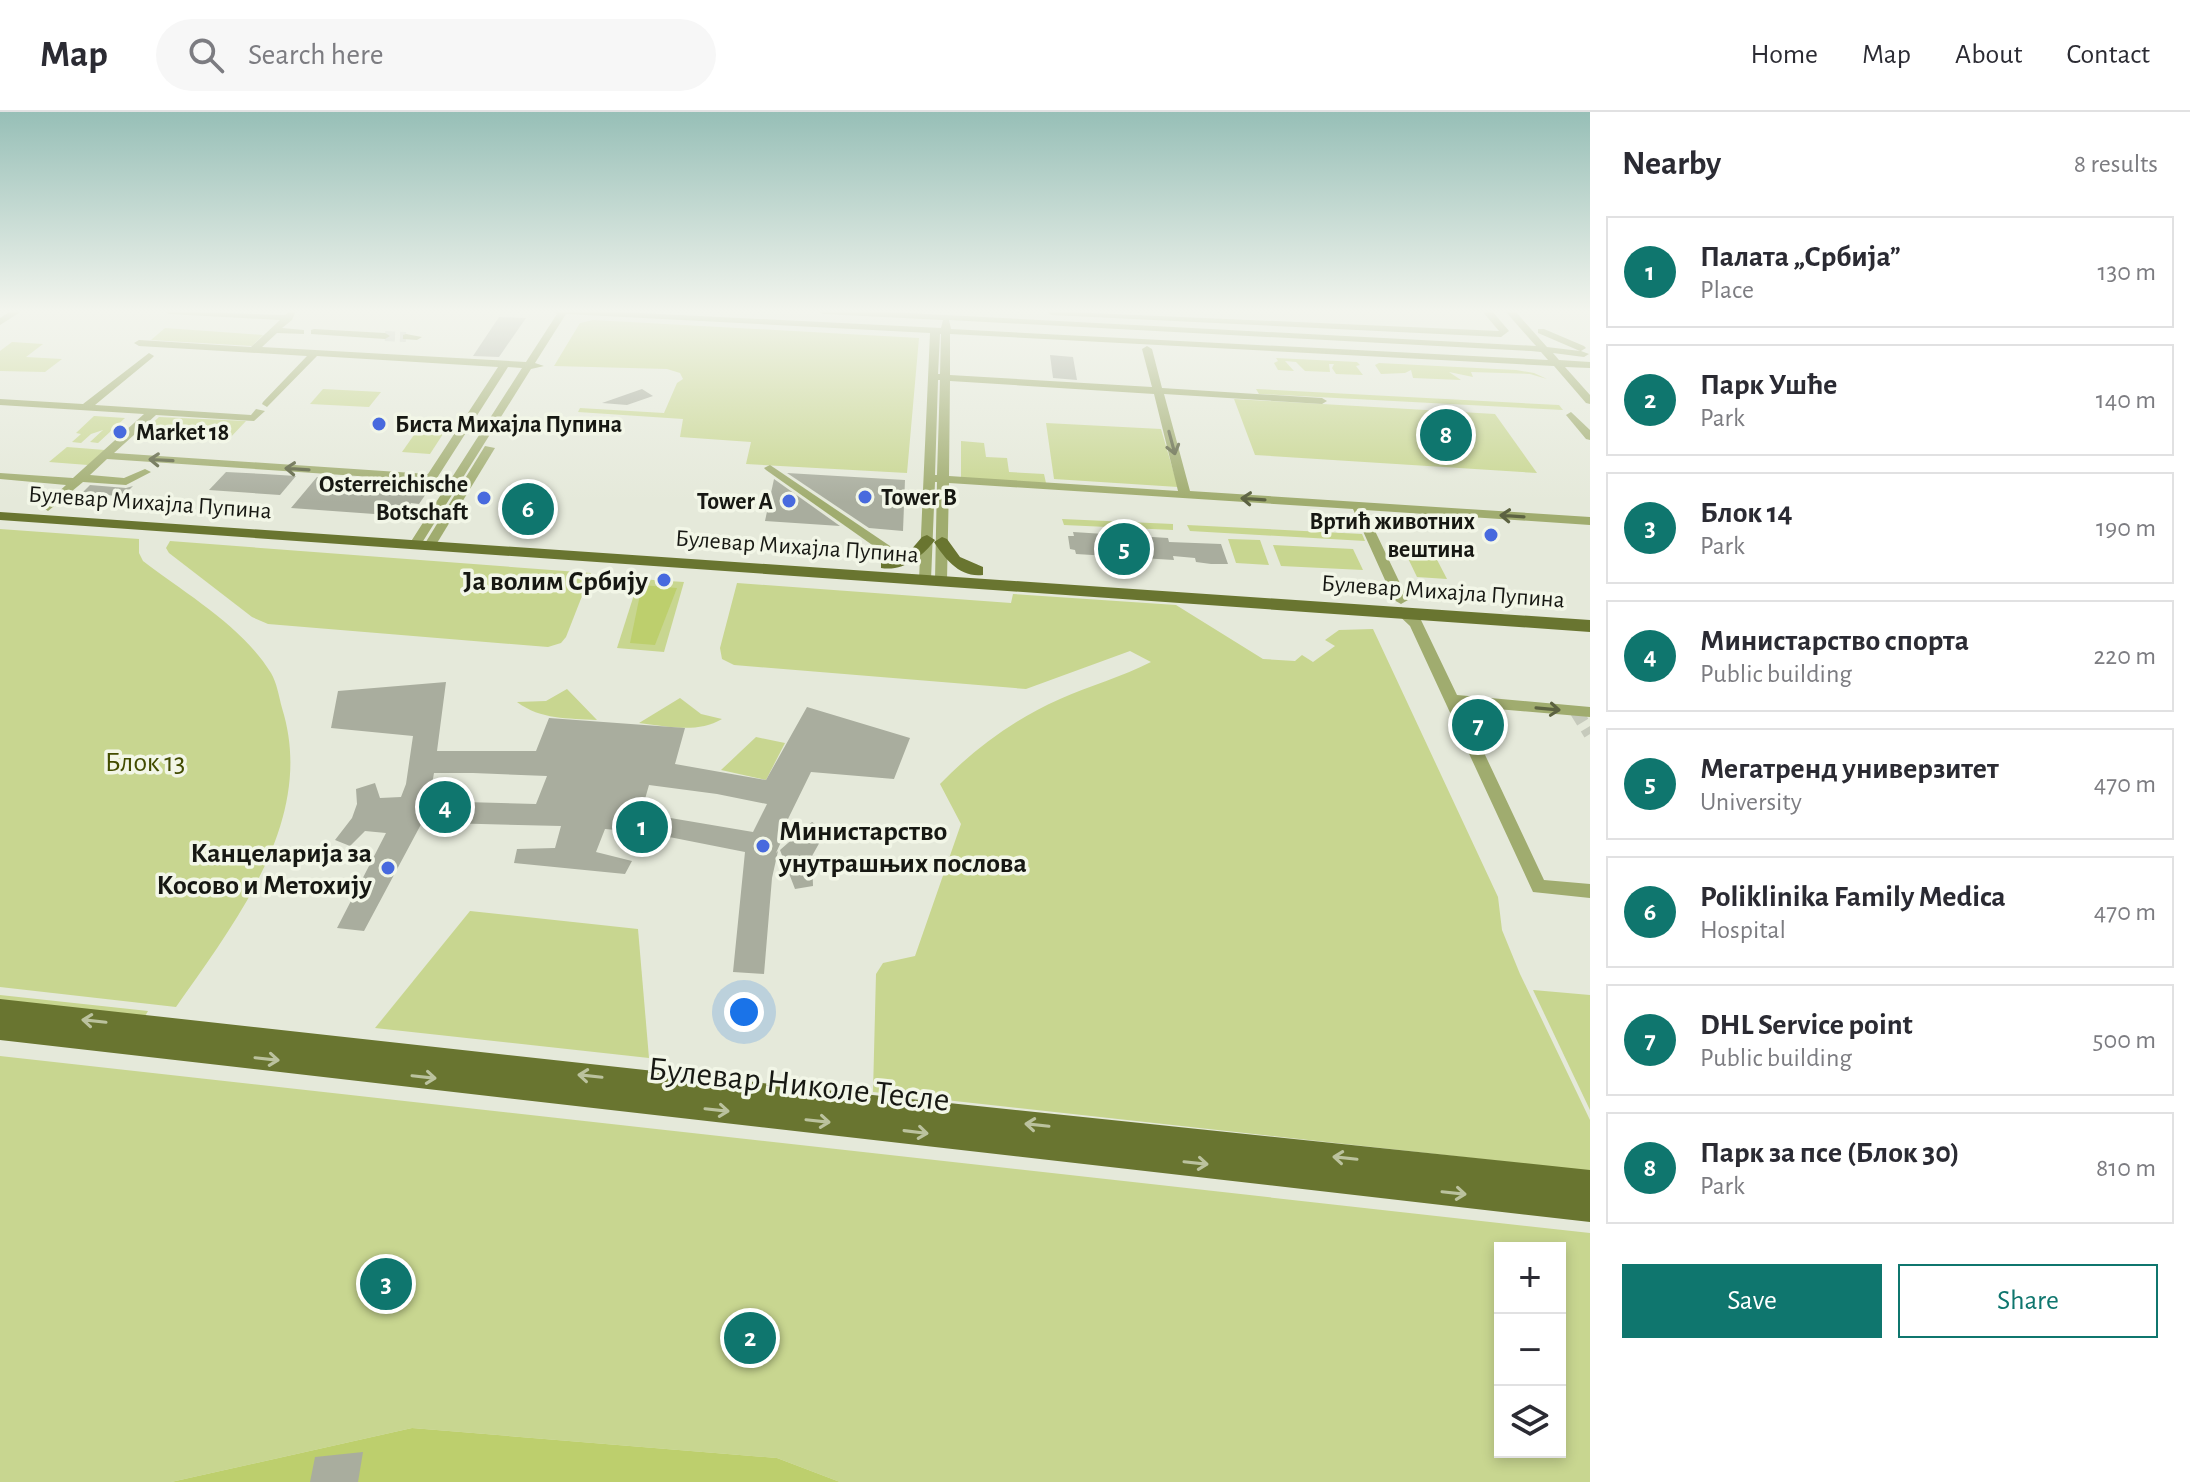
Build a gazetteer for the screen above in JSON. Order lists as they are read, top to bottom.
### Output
{
  "streets": {
    "main road": ["Булевар Михајла Пупина", "Булевар Николе Тесле"]
  },
  "parks": ["Блок 13"],
  "places": [
    "Биста Михајла Пупина",
    "Market 18",
    "Tower B",
    "Osterreichische Botschaft",
    "Tower A",
    "Вртић животних вештина",
    "Ја волим Србију",
    "Министарство унутрашњих послова",
    "Канцеларија за Косово и Метохију"
  ],
  "page": {
    "header": "Map",
    "search": "Search here",
    "nav": [
      "Home",
      "Map",
      "About",
      "Contact"
    ],
    "heading": ["Nearby", "8 results"],
    "list": [
      {
        "mark": "1",
        "name": "Палата „Србија”",
        "note": "Place",
        "value": "130 m"
      },
      {
        "mark": "2",
        "name": "Парк Ушће",
        "note": "Park",
        "value": "140 m"
      },
      {
        "mark": "3",
        "name": "Блок 14",
        "note": "Park",
        "value": "190 m"
      },
      {
        "mark": "4",
        "name": "Министарство спорта",
        "note": "Public building",
        "value": "220 m"
      },
      {
        "mark": "5",
        "name": "Мегатренд универзитет",
        "note": "University",
        "value": "470 m"
      },
      {
        "mark": "6",
        "name": "Poliklinika Family Medica",
        "note": "Hospital",
        "value": "470 m"
      },
      {
        "mark": "7",
        "name": "DHL Service point",
        "note": "Public building",
        "value": "500 m"
      },
      {
        "mark": "8",
        "name": "Парк за псе (Блок 30)",
        "note": "Park",
        "value": "810 m"
      }
    ],
    "pins": [
      "8",
      "6",
      "5",
      "7",
      "4",
      "1",
      "3",
      "2"
    ],
    "buttons": ["Save", "Share"],
    "map_buttons": ["+", "−"]
  }
}
